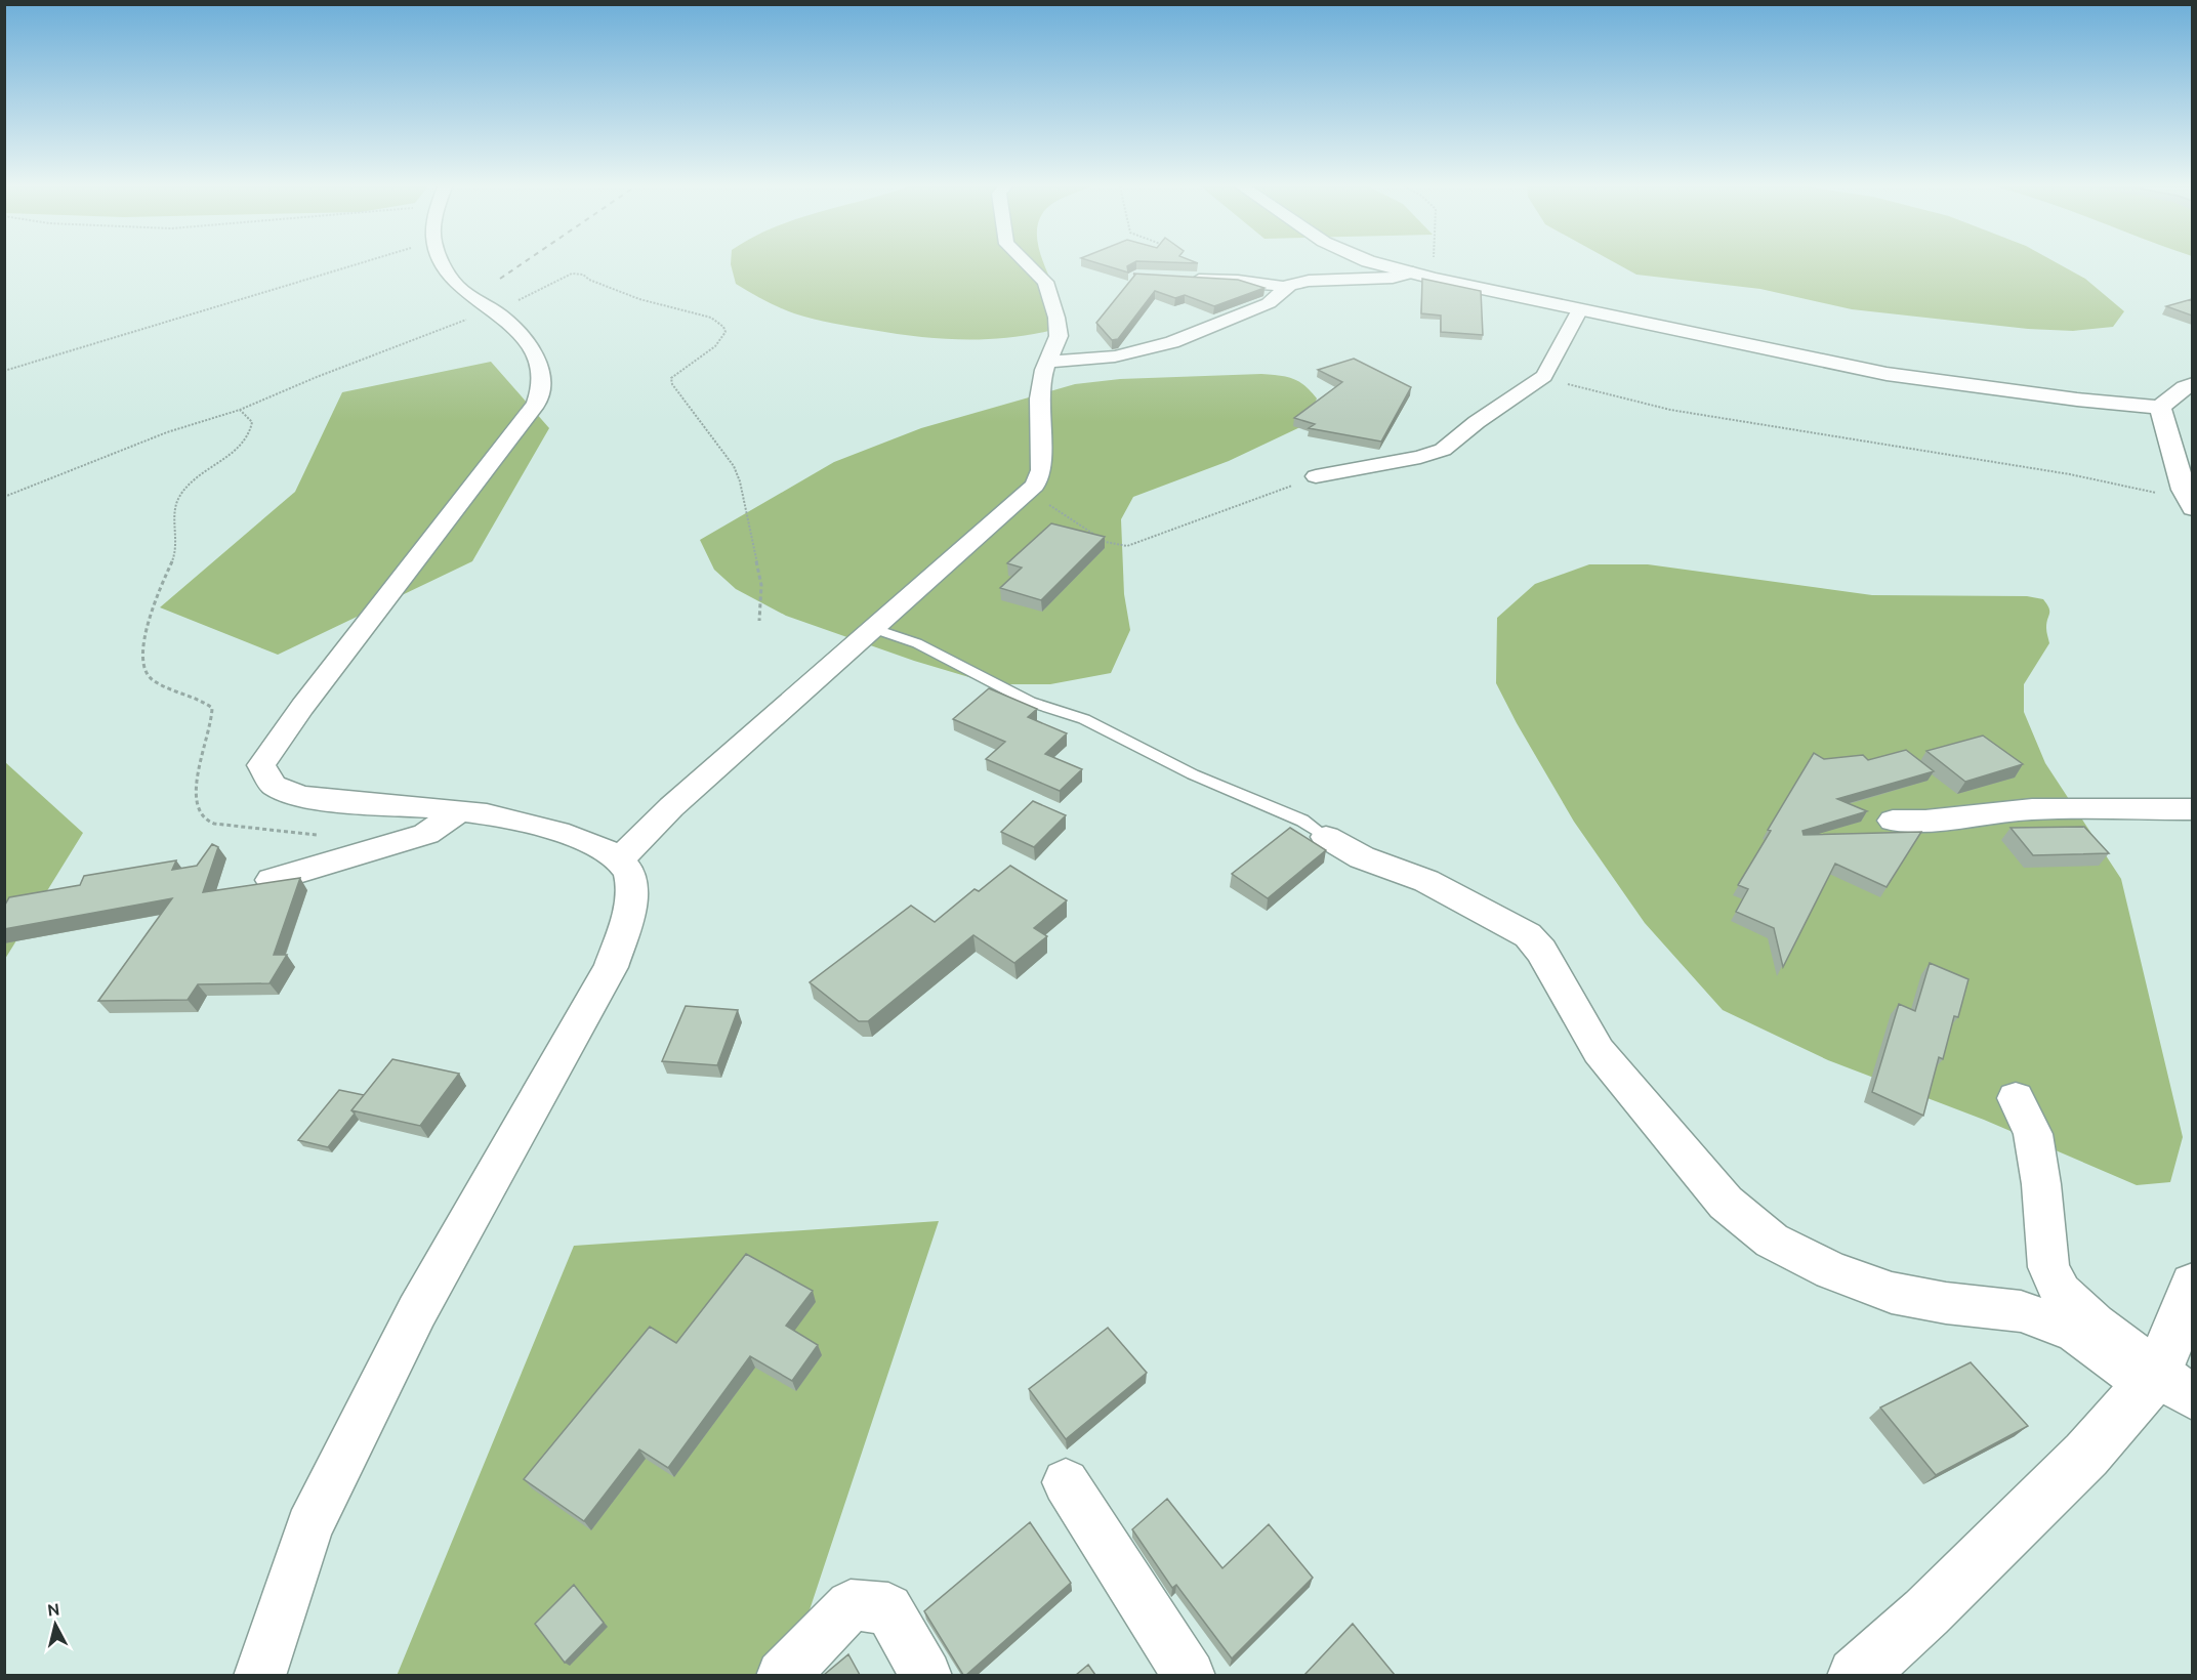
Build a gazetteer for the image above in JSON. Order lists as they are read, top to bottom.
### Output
{
  "north": "top"
}
